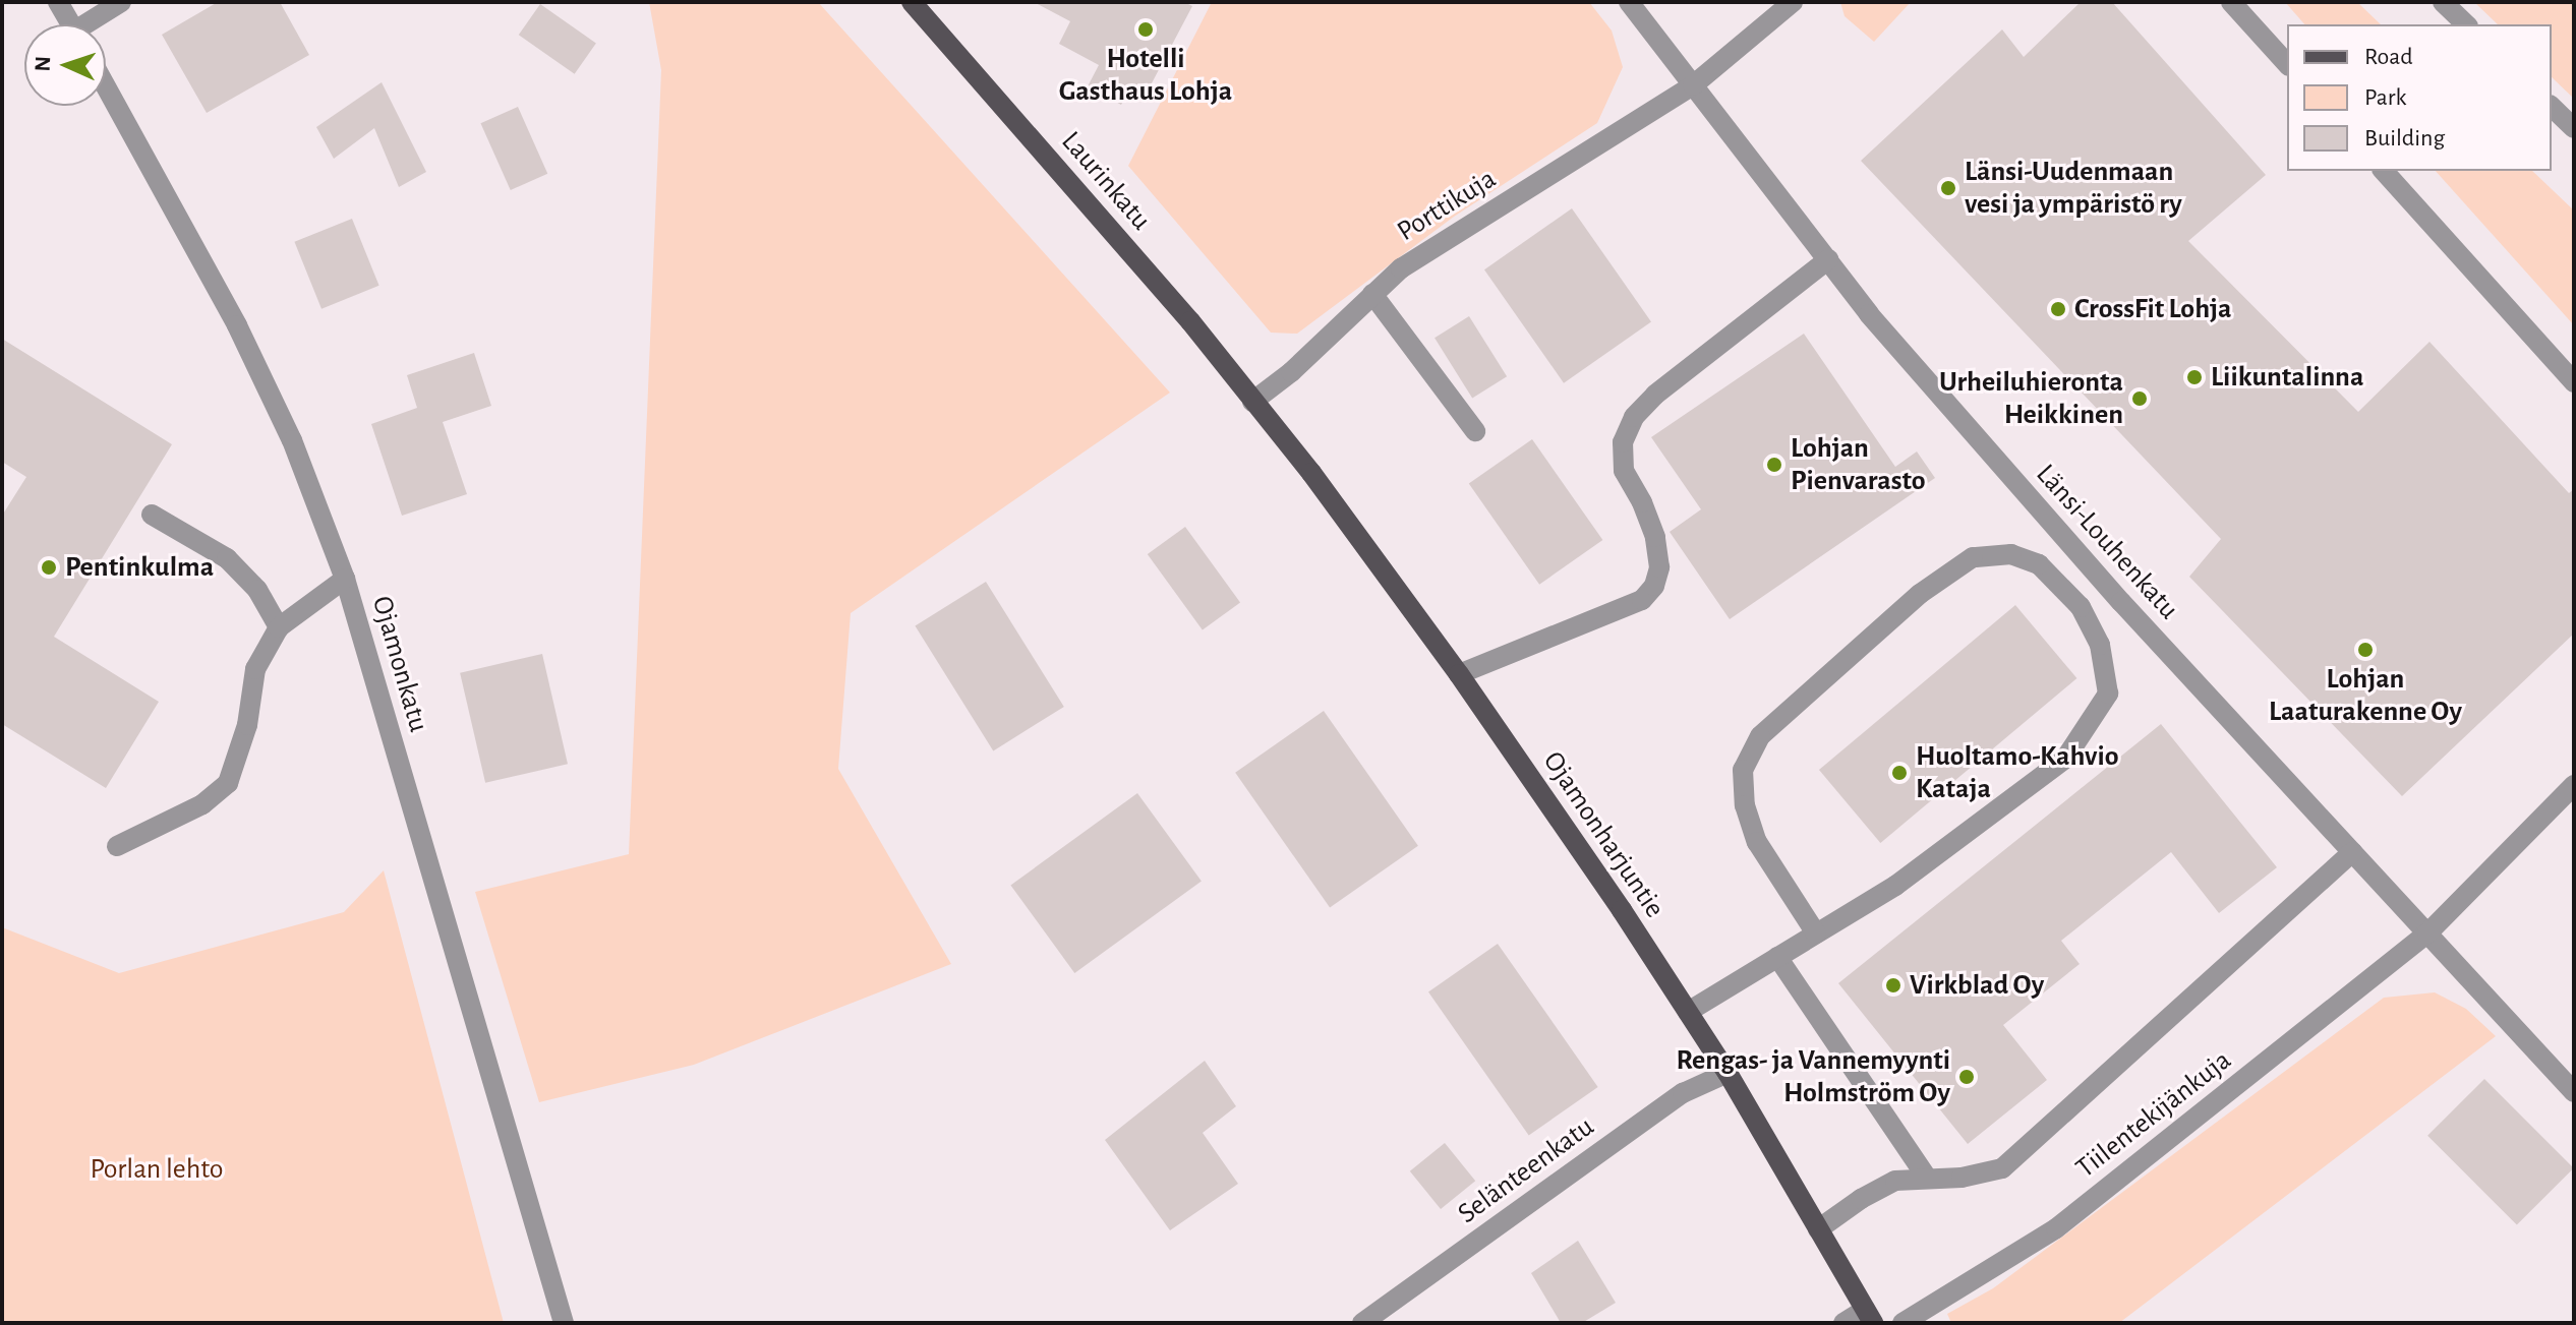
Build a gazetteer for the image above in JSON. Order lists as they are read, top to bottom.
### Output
{
  "streets": {
    "main road": ["Laurinkatu", "Ojamonharjuntie"],
    "street": [
      "Porttikuja",
      "Länsi-Louhenkatu",
      "Ojamonkatu",
      "Tiilentekijänkuja",
      "Selänteenkatu"
    ]
  },
  "crossings": [
    ["Laurinkatu", "Porttikuja"],
    ["Laurinkatu", "Ojamonharjuntie"],
    ["Porttikuja", "Länsi-Louhenkatu"],
    ["Porttikuja", "Ojamonharjuntie"],
    ["Länsi-Louhenkatu", "Tiilentekijänkuja"],
    ["Ojamonharjuntie", "Selänteenkatu"]
  ],
  "parks": ["Porlan lehto"],
  "places": [
    "Hotelli Gasthaus Lohja",
    "Länsi-Uudenmaan vesi ja ympäristö ry",
    "CrossFit Lohja",
    "Liikuntalinna",
    "Urheiluhieronta Heikkinen",
    "Lohjan Pienvarasto",
    "Pentinkulma",
    "Lohjan Laaturakenne Oy",
    "Huoltamo-Kahvio Kataja",
    "Virkblad Oy",
    "Rengas- ja Vannemyynti Holmström Oy"
  ],
  "legend": ["Road", "Park", "Building"],
  "north": "left"
}
